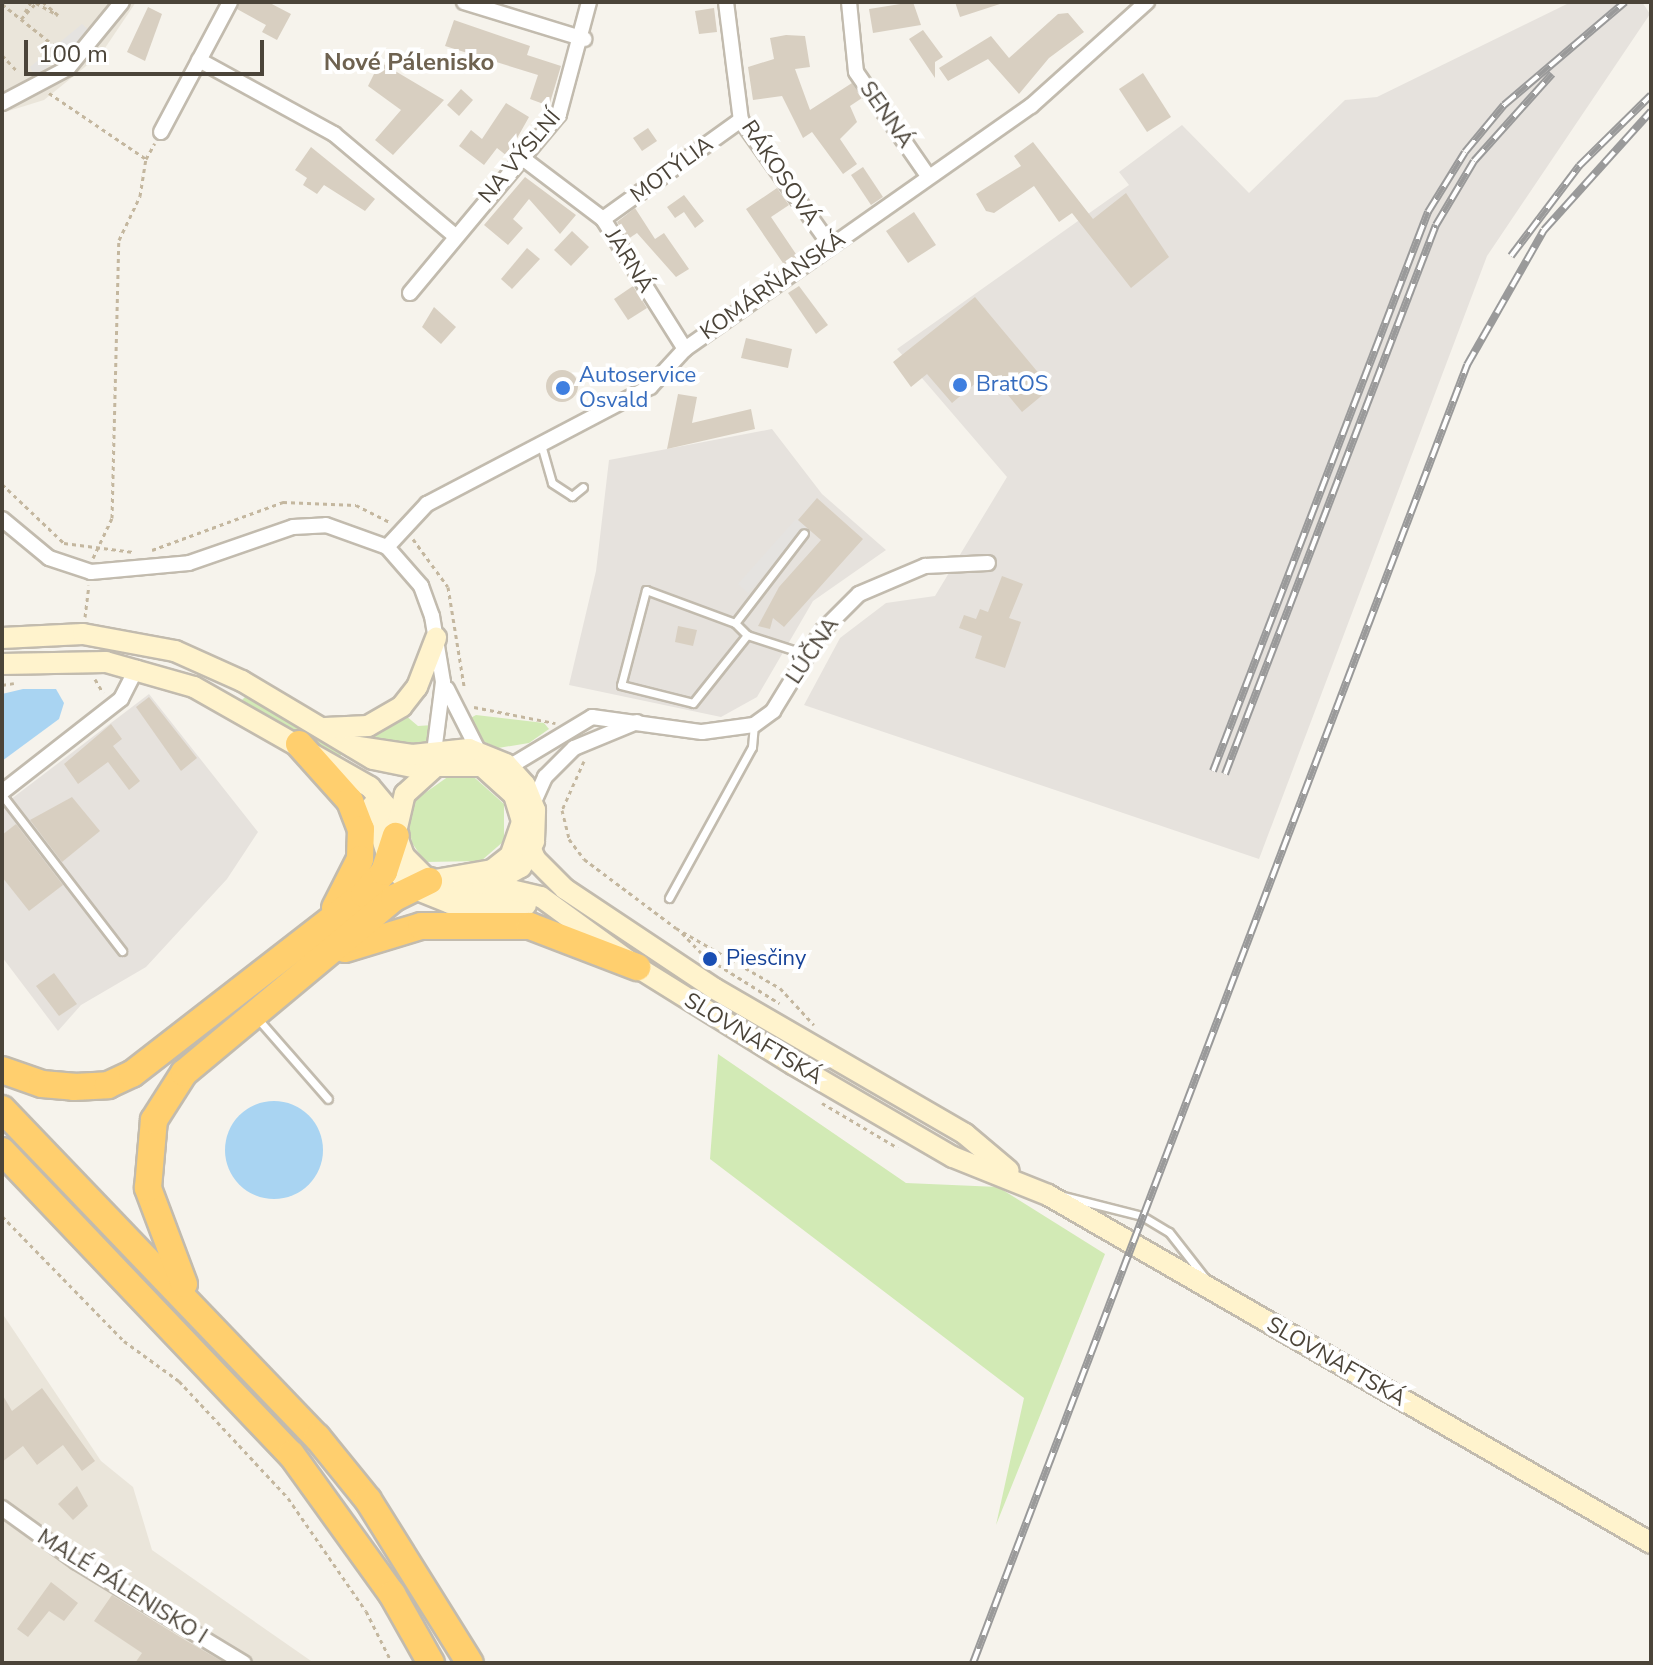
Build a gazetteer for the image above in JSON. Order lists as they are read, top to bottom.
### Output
{
  "streets": {
    "main road": ["SLOVNAFTSKÁ"],
    "street": [
      "SENNÁ",
      "NA VÝSLNÍ",
      "MOTÝLIA",
      "RÁKOSOVÁ",
      "JARNÁ",
      "KOMÁRŇANSKÁ",
      "LÚČNA",
      "MALÉ PÁLENISKO I"
    ]
  },
  "crossings": [
    ["SENNÁ", "KOMÁRŇANSKÁ"],
    ["NA VÝSLNÍ", "JARNÁ"],
    ["MOTÝLIA", "RÁKOSOVÁ"],
    ["MOTÝLIA", "JARNÁ"],
    ["RÁKOSOVÁ", "KOMÁRŇANSKÁ"],
    ["JARNÁ", "KOMÁRŇANSKÁ"]
  ],
  "districts": ["Nové Pálenisko"],
  "places": ["BratOS", "Autoservice Osvald", "Piesčiny"],
  "scale_bar": "100 m"
}
